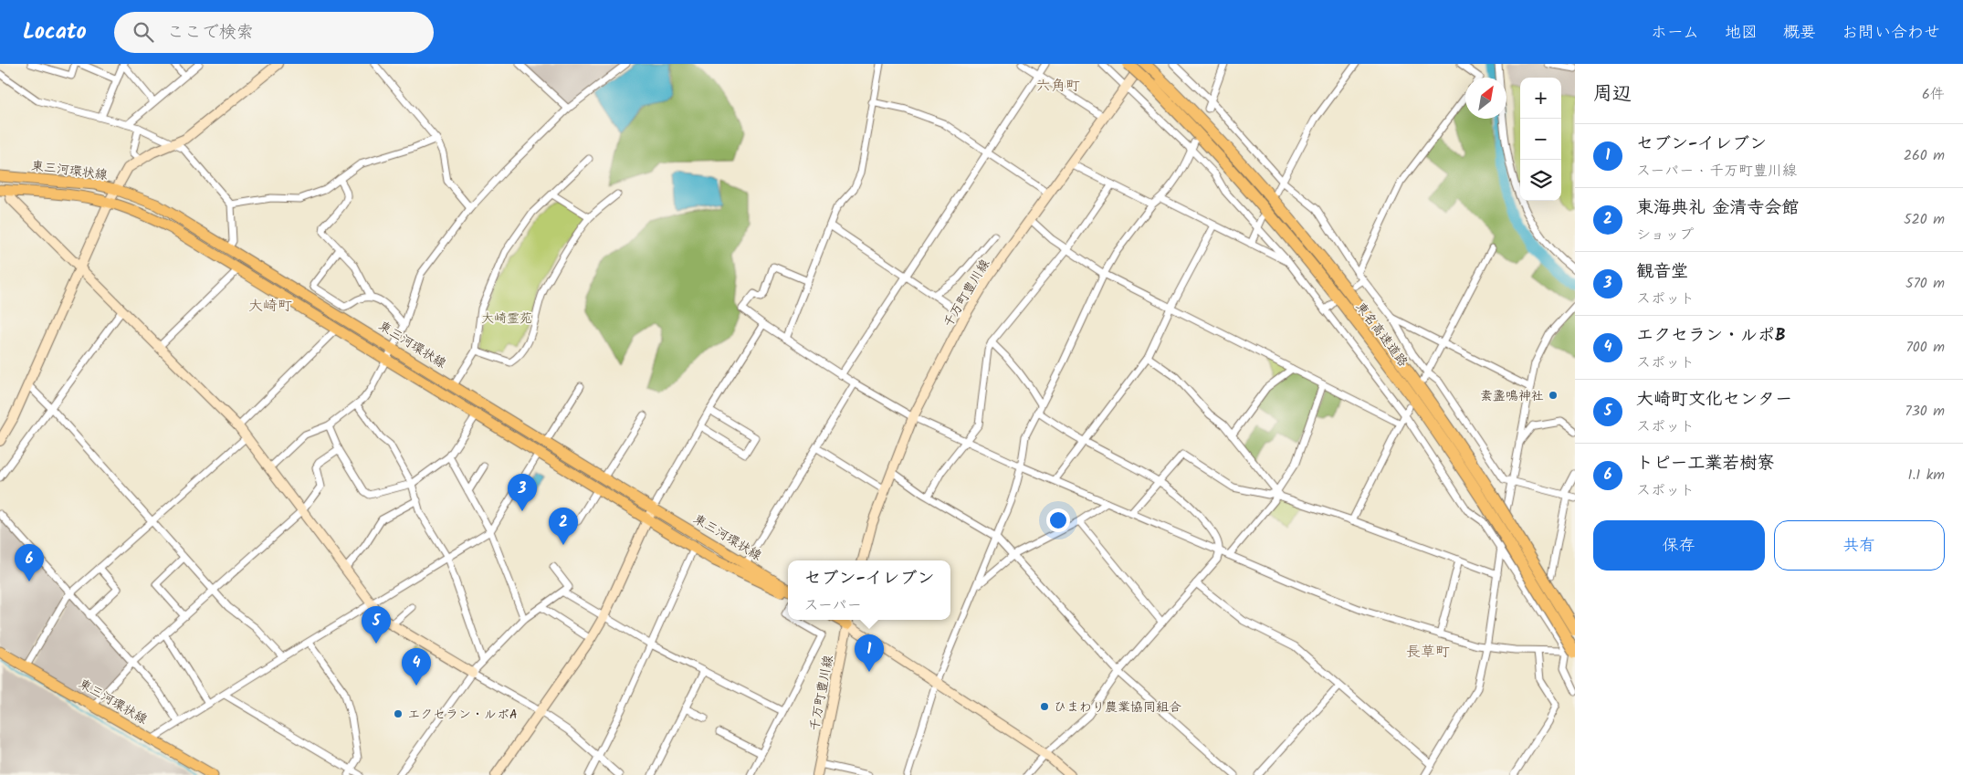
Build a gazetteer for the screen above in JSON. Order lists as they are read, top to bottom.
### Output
{
  "streets": {
    "highway": ["東名高速道路"],
    "main road": ["東三河環状線"],
    "street": ["千万町豊川線"]
  },
  "crossings": [
    ["千万町豊川線", "東名高速道路"]
  ],
  "districts": ["六角町", "大崎町", "長草町"],
  "parks": ["大崎霊苑"],
  "places": ["素盞鳴神社", "ひまわり農業協同組合", "エクセラン・ルポA"],
  "north": "top right",
  "page": {
    "header": "Locato",
    "search": "ここで検索",
    "nav": [
      "ホーム",
      "地図",
      "概要",
      "お問い合わせ"
    ],
    "heading": ["周辺", "6件"],
    "map_buttons": ["+", "−"],
    "list": [
      {
        "mark": "1",
        "name": "セブン-イレブン",
        "note": "スーパー · 千万町豊川線",
        "value": "260 m"
      },
      {
        "mark": "2",
        "name": "東海典礼 金清寺会館",
        "note": "ショップ",
        "value": "520 m"
      },
      {
        "mark": "3",
        "name": "観音堂",
        "note": "スポット",
        "value": "570 m"
      },
      {
        "mark": "4",
        "name": "エクセラン・ルポB",
        "note": "スポット",
        "value": "700 m"
      },
      {
        "mark": "5",
        "name": "大崎町文化センター",
        "note": "スポット",
        "value": "730 m"
      },
      {
        "mark": "6",
        "name": "トピー工業若樹寮",
        "note": "スポット",
        "value": "1.1 km"
      }
    ],
    "pins": [
      "3",
      "2",
      "6",
      "5",
      "1",
      "4"
    ],
    "buttons": ["保存", "共有"],
    "popup": ["セブン-イレブン", "スーパー"]
  }
}
